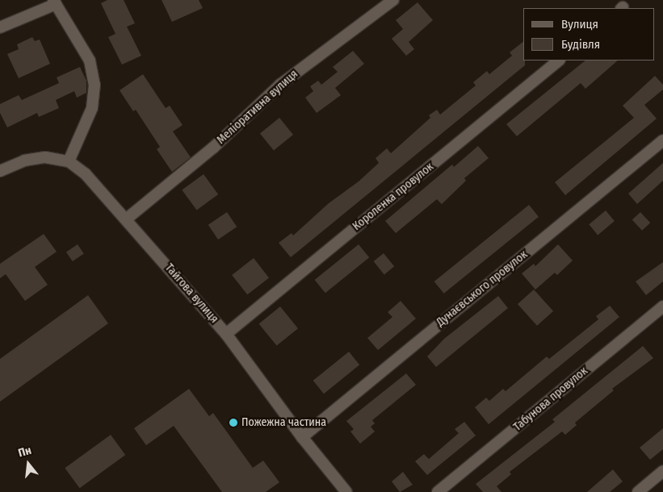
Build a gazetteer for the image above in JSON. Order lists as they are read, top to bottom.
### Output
{
  "streets": {
    "street": [
      "Меліоративна вулиця",
      "Короленка провулок",
      "Дунаєвського провулок",
      "Тайгова вулиця",
      "Табунова провулок"
    ]
  },
  "crossings": [
    ["Меліоративна вулиця", "Тайгова вулиця"],
    ["Короленка провулок", "Тайгова вулиця"],
    ["Дунаєвського провулок", "Тайгова вулиця"]
  ],
  "places": ["Пожежна частина"],
  "legend": ["Вулиця", "Будівля"],
  "north": "top"
}
